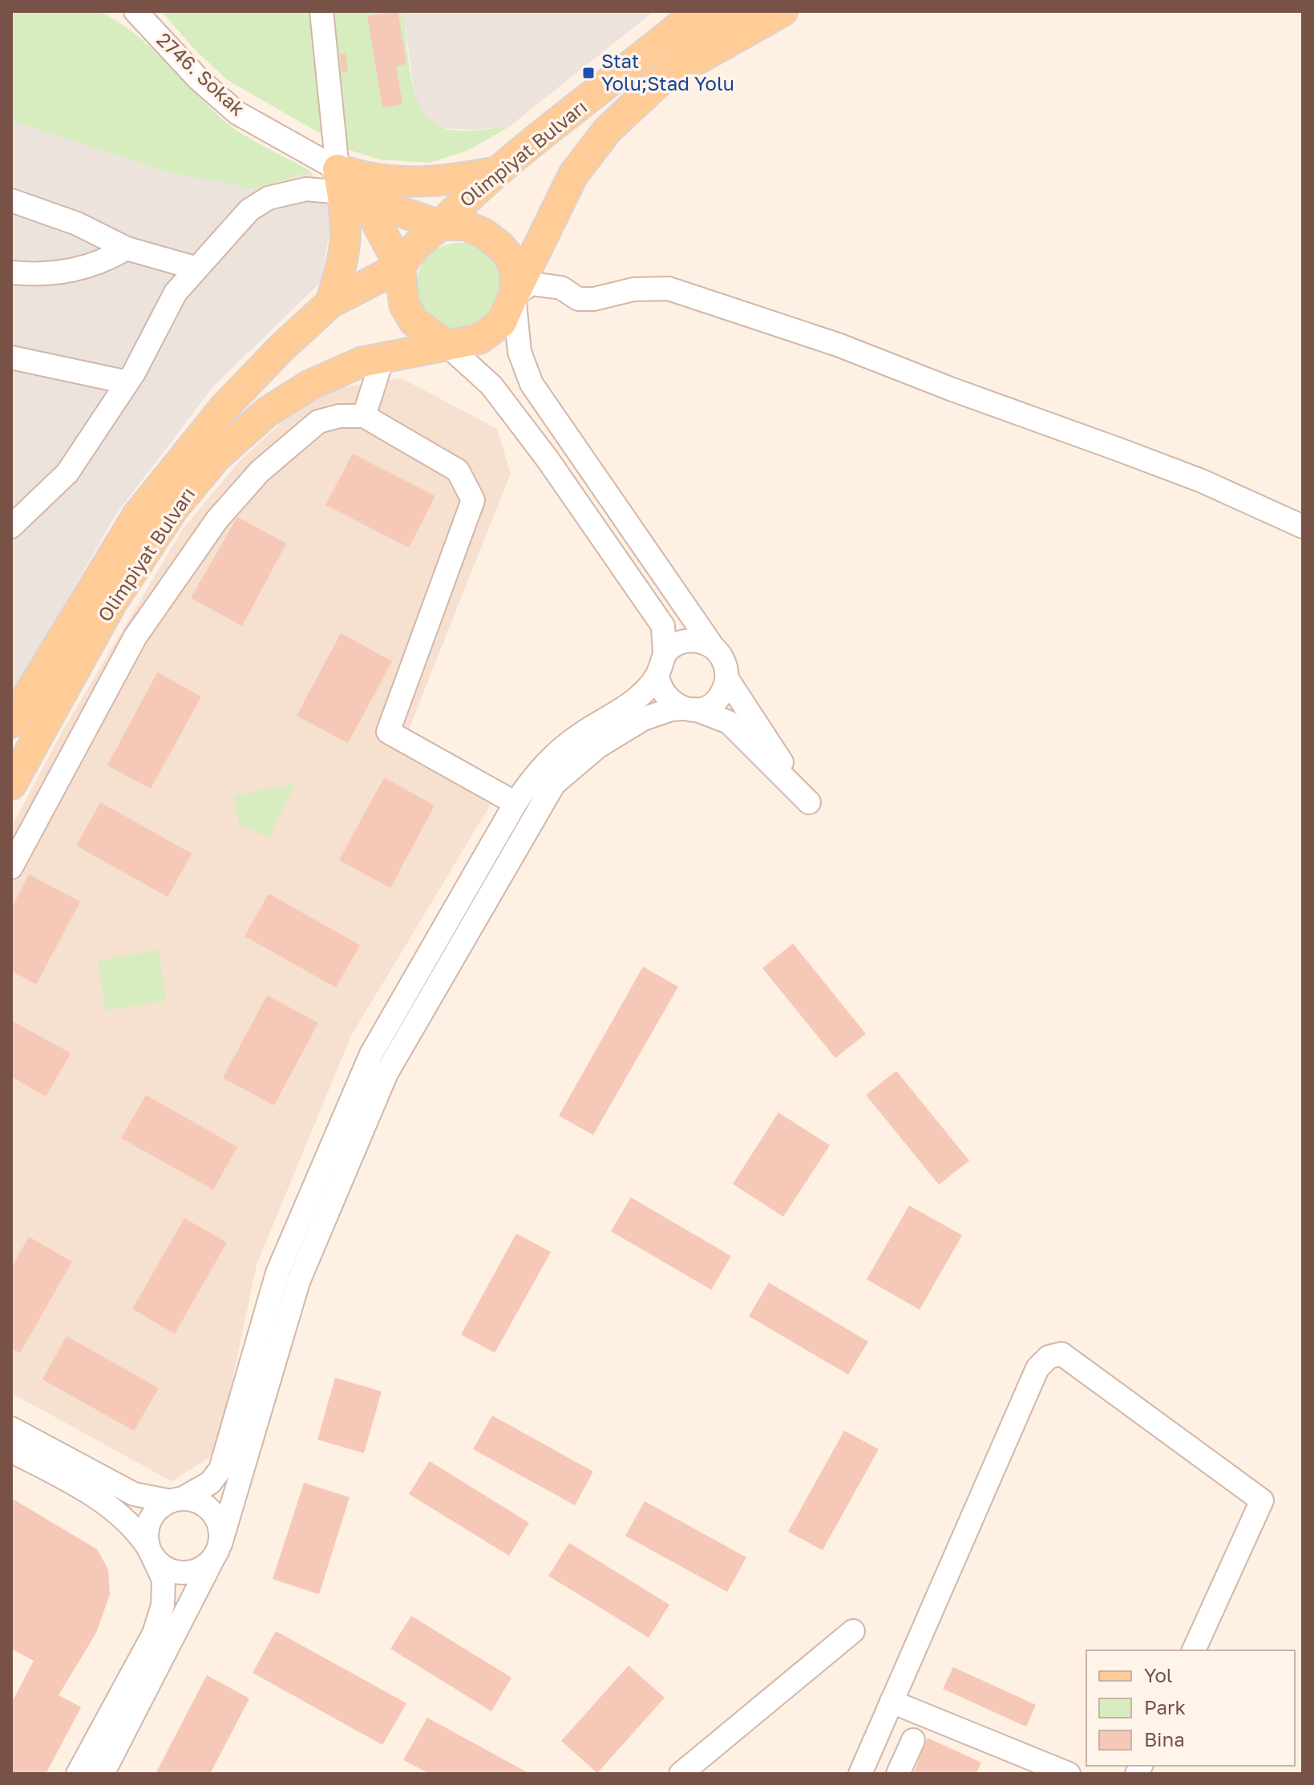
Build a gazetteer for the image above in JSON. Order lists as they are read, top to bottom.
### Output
{
  "streets": {
    "main road": ["Olimpiyat Bulvarı"],
    "street": ["2746. Sokak"]
  },
  "places": {
    "transit": ["Stat Yolu;Stad Yolu"]
  },
  "legend": ["Yol", "Park", "Bina"]
}
